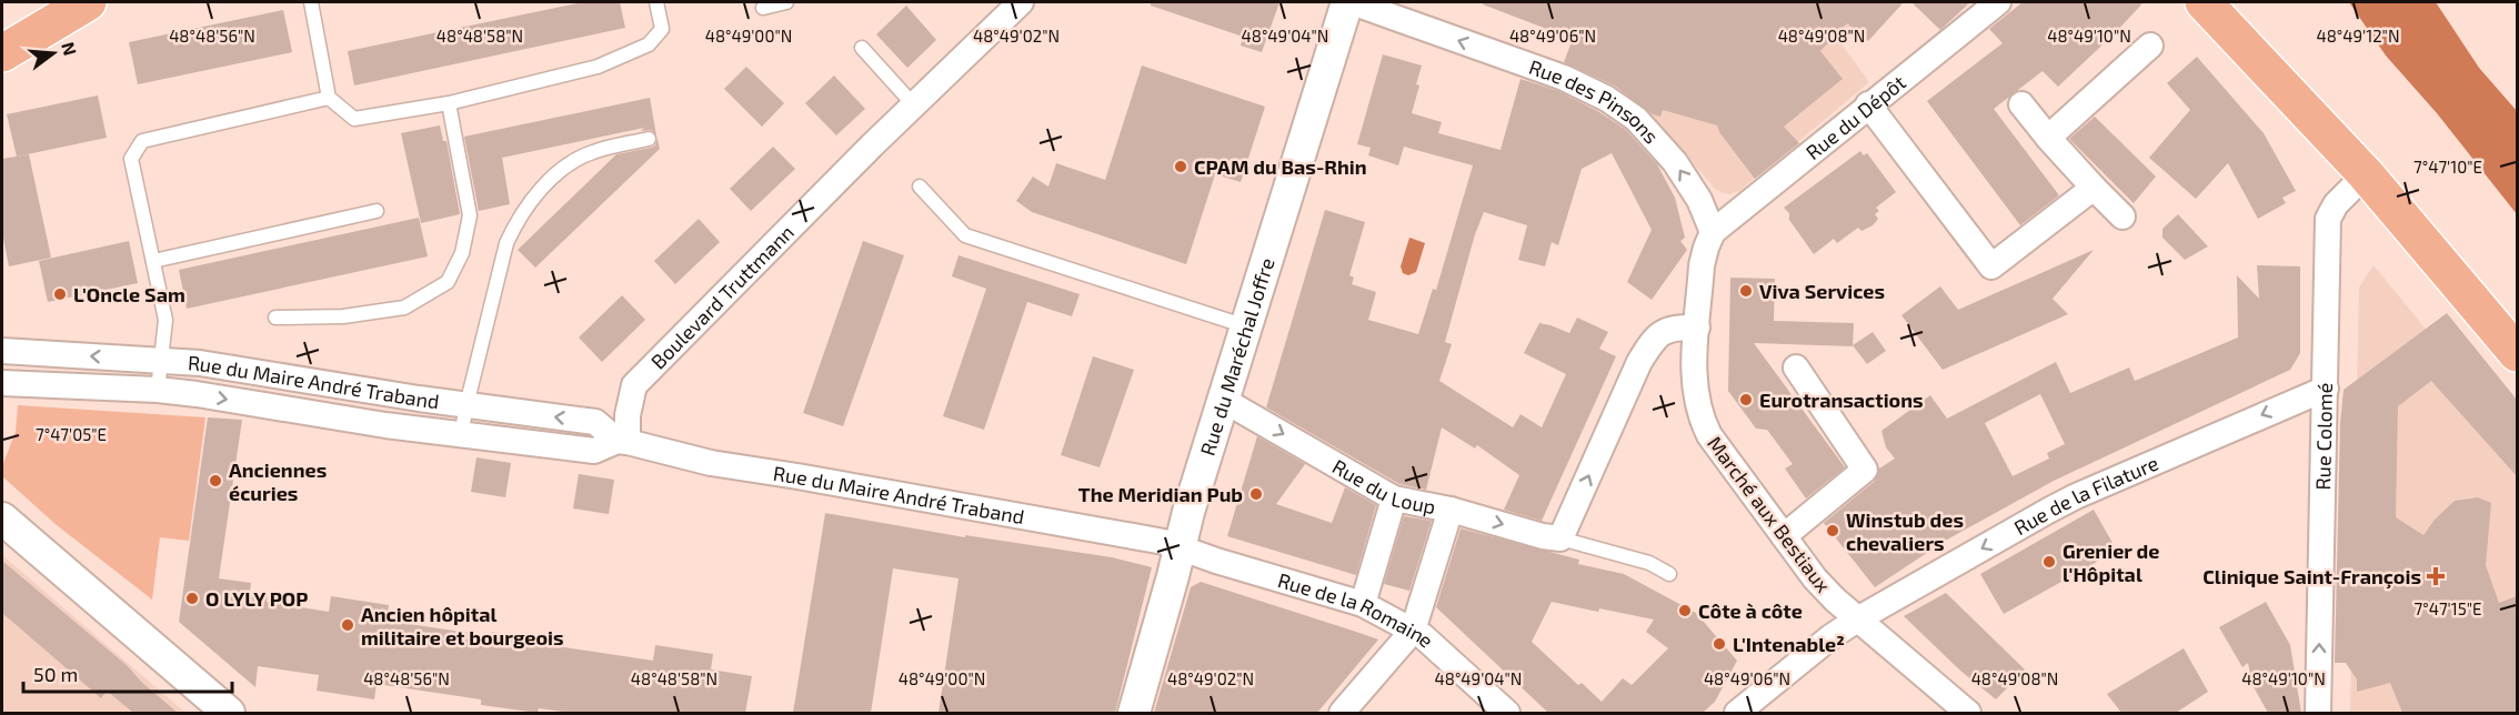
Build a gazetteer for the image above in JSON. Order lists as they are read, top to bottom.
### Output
{
  "streets": {
    "street": [
      "Rue des Pinsons",
      "Rue du Dépôt",
      "Boulevard Truttmann",
      "Rue du Maréchal Joffre",
      "Rue du Maire André Traband",
      "Rue Colomé",
      "Rue du Loup",
      "Rue de la Filature",
      "Marché aux Bestiaux",
      "Rue de la Romaine"
    ]
  },
  "crossings": [
    ["Rue des Pinsons", "Rue du Dépôt"],
    ["Rue des Pinsons", "Rue du Maréchal Joffre"],
    ["Rue des Pinsons", "Marché aux Bestiaux"],
    ["Rue du Dépôt", "Marché aux Bestiaux"],
    ["Boulevard Truttmann", "Rue du Maire André Traband"],
    ["Rue du Maréchal Joffre", "Rue du Maire André Traband"],
    ["Rue du Maréchal Joffre", "Rue du Loup"],
    ["Rue du Maréchal Joffre", "Rue de la Romaine"],
    ["Rue du Maire André Traband", "Rue de la Romaine"],
    ["Rue Colomé", "Rue de la Filature"],
    ["Rue de la Filature", "Marché aux Bestiaux"]
  ],
  "one_way": [
    "Rue des Pinsons",
    "Rue Colomé",
    "Rue du Loup",
    "Rue de la Filature"
  ],
  "places": {
    "other": [
      "CPAM du Bas-Rhin",
      "Viva Services",
      "L'Oncle Sam",
      "Eurotransactions",
      "Anciennes écuries",
      "The Meridian Pub",
      "Winstub des chevaliers",
      "Grenier de l'Hôpital",
      "O LYLY POP",
      "Côte à côte",
      "Ancien hôpital militaire et bourgeois",
      "L'Intenable²"
    ],
    "health": ["Clinique Saint-François"]
  },
  "scale_bar": "50 m",
  "north": "right",
  "coordinates": [
    "48°48'56\"N",
    "48°48'58\"N",
    "48°49'00\"N",
    "48°49'02\"N",
    "48°49'04\"N",
    "48°49'06\"N",
    "48°49'08\"N",
    "48°49'10\"N",
    "48°49'12\"N",
    "7°47'10\"E",
    "7°47'05\"E",
    "7°47'15\"E"
  ]
}
